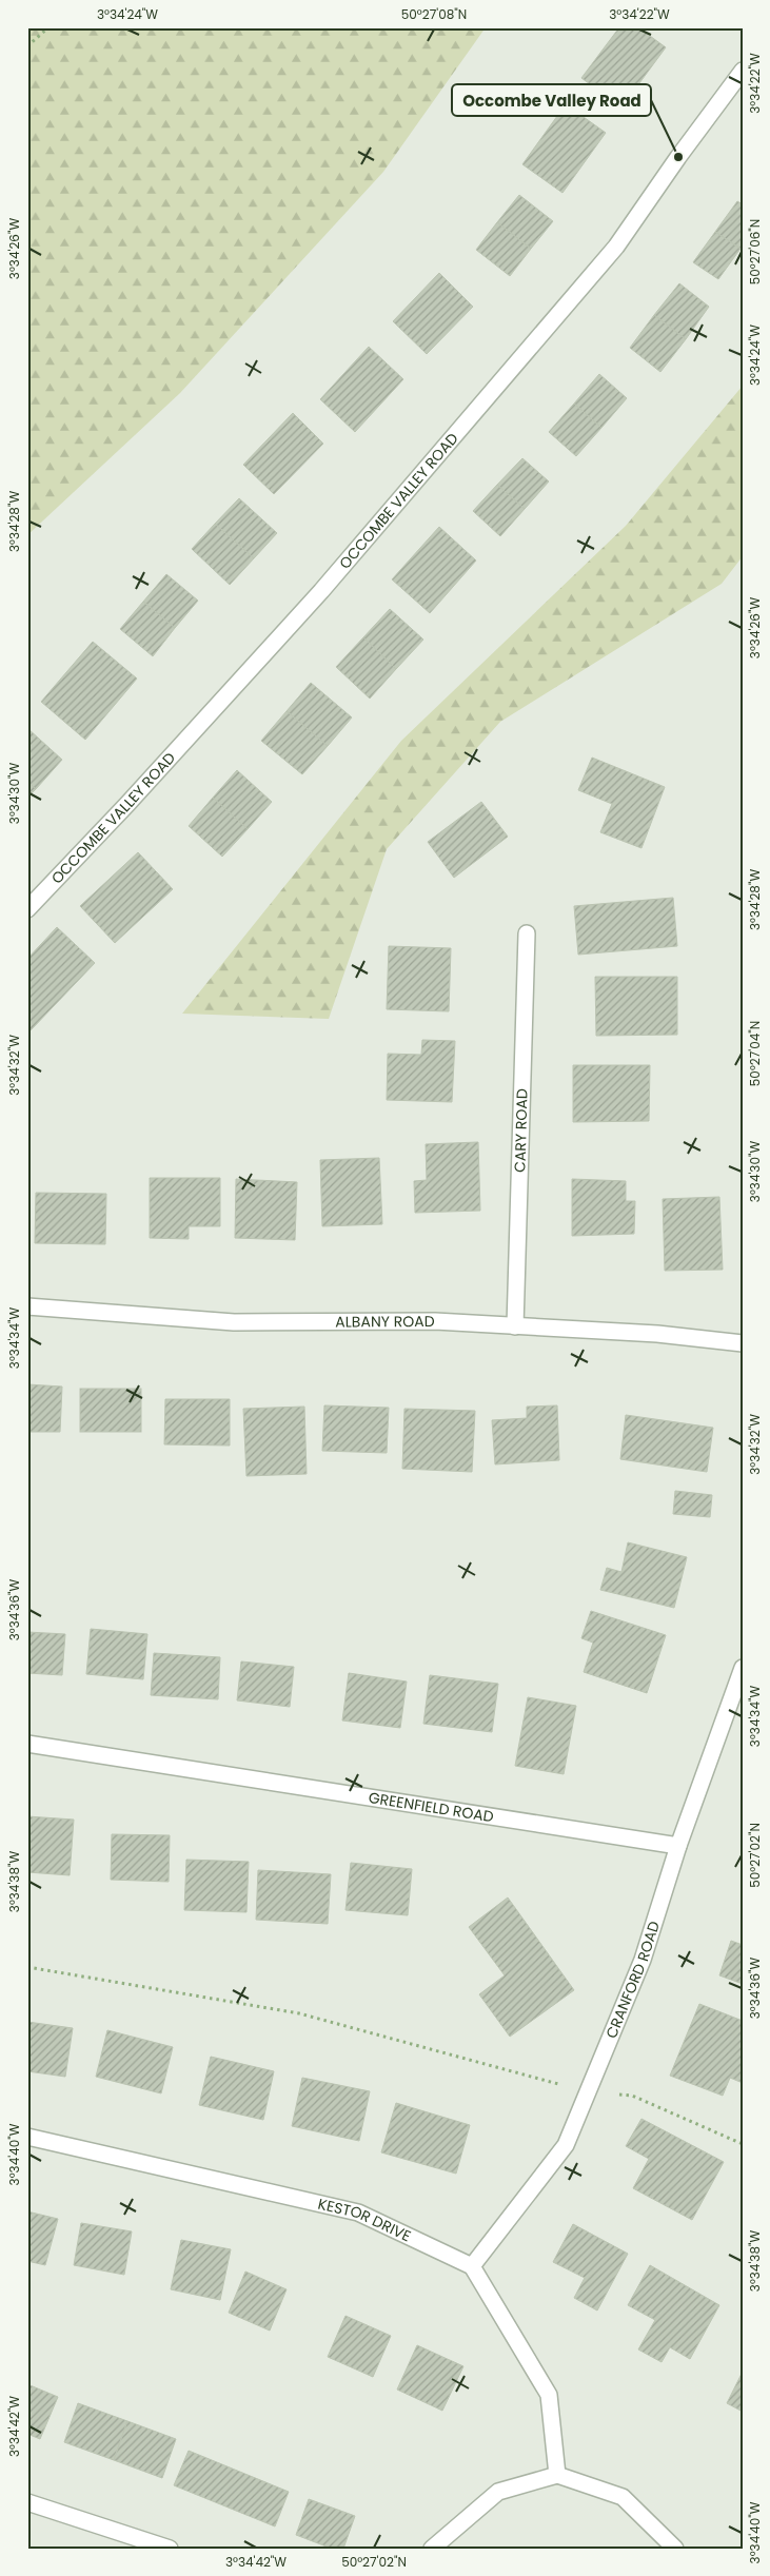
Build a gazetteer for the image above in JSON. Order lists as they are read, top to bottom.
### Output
{
  "streets": {
    "street": [
      "OCCOMBE VALLEY ROAD",
      "CARY ROAD",
      "ALBANY ROAD",
      "GREENFIELD ROAD",
      "CRANFORD ROAD",
      "KESTOR DRIVE"
    ]
  },
  "crossings": [
    ["CARY ROAD", "ALBANY ROAD"],
    ["GREENFIELD ROAD", "CRANFORD ROAD"],
    ["CRANFORD ROAD", "KESTOR DRIVE"]
  ],
  "places": ["Occombe Valley Road"],
  "coordinates": [
    "3°34'24\"W",
    "50°27'08\"N",
    "3°34'22\"W",
    "3°34'26\"W",
    "50°27'06\"N",
    "3°34'28\"W",
    "3°34'30\"W",
    "50°27'04\"N",
    "3°34'32\"W",
    "3°34'34\"W",
    "3°34'36\"W",
    "50°27'02\"N",
    "3°34'38\"W",
    "3°34'40\"W",
    "3°34'42\"W"
  ]
}
